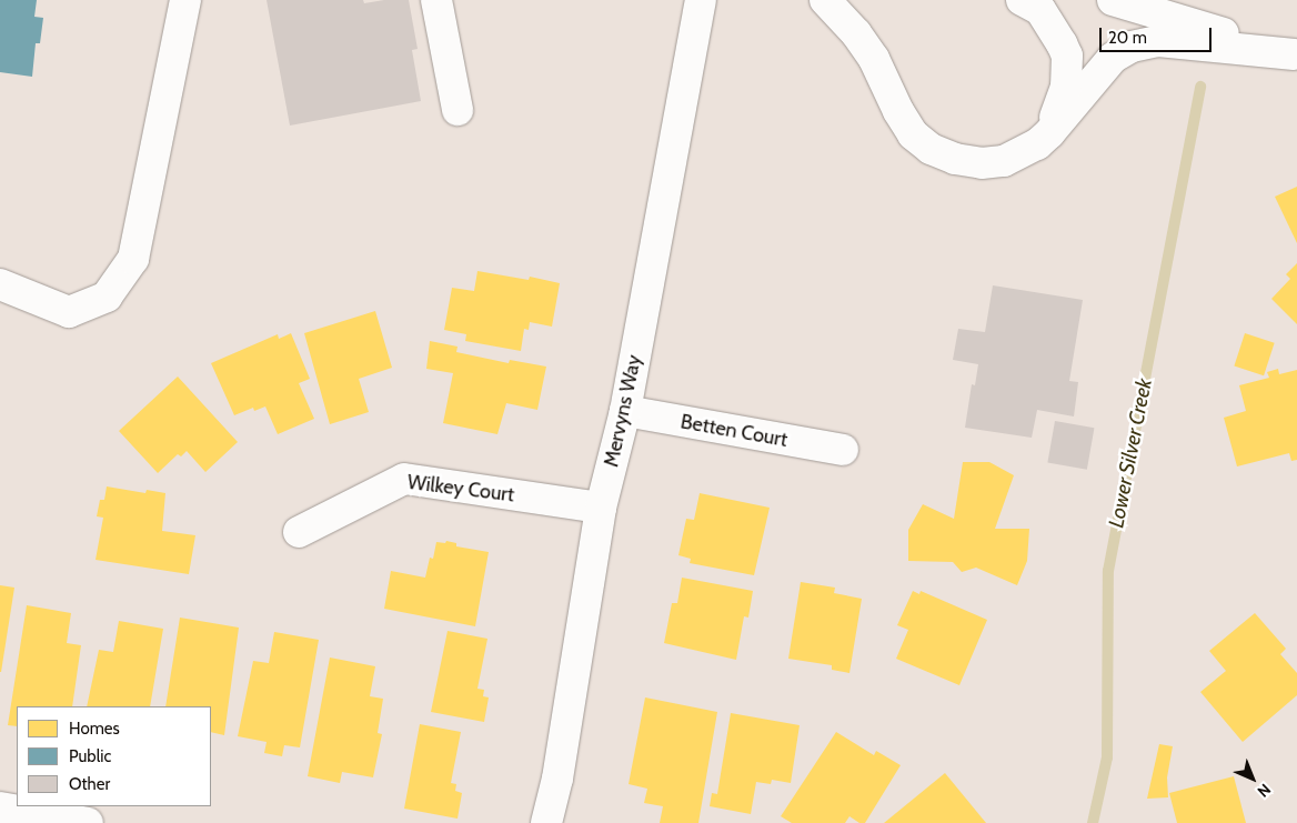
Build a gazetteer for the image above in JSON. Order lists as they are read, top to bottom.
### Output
{
  "streets": {
    "main road": ["Mervyns Way", "Betten Court", "Wilkey Court"]
  },
  "crossings": [
    ["Mervyns Way", "Betten Court"],
    ["Mervyns Way", "Wilkey Court"]
  ],
  "water": ["Lower Silver Creek"],
  "legend": ["Homes", "Public", "Other"],
  "scale_bar": "20 m",
  "north": "bottom right"
}
